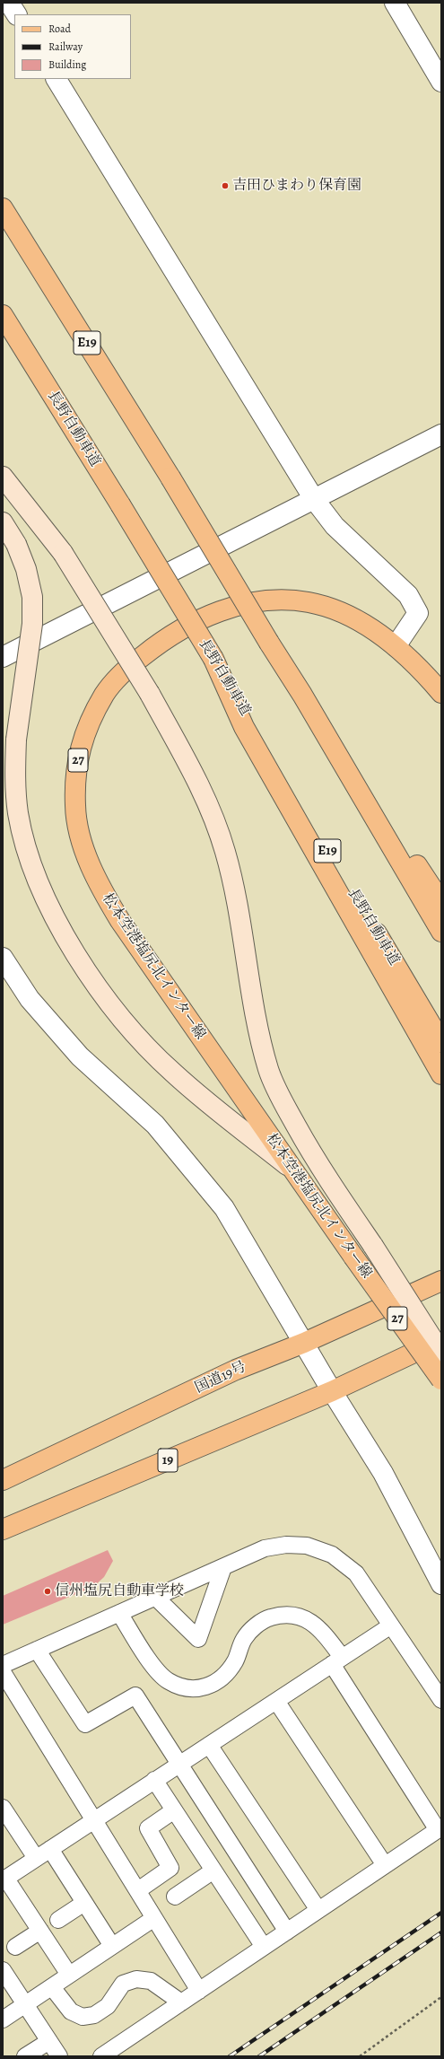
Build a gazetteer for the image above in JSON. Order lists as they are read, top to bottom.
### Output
{
  "streets": {
    "main road": [
      "E19",
      "長野自動車道",
      "27",
      "松本空港塩尻北インター線",
      "国道19号",
      "19"
    ]
  },
  "places": ["吉田ひまわり保育園", "信州塩尻自動車学校"],
  "legend": ["Road", "Railway", "Building"]
}
